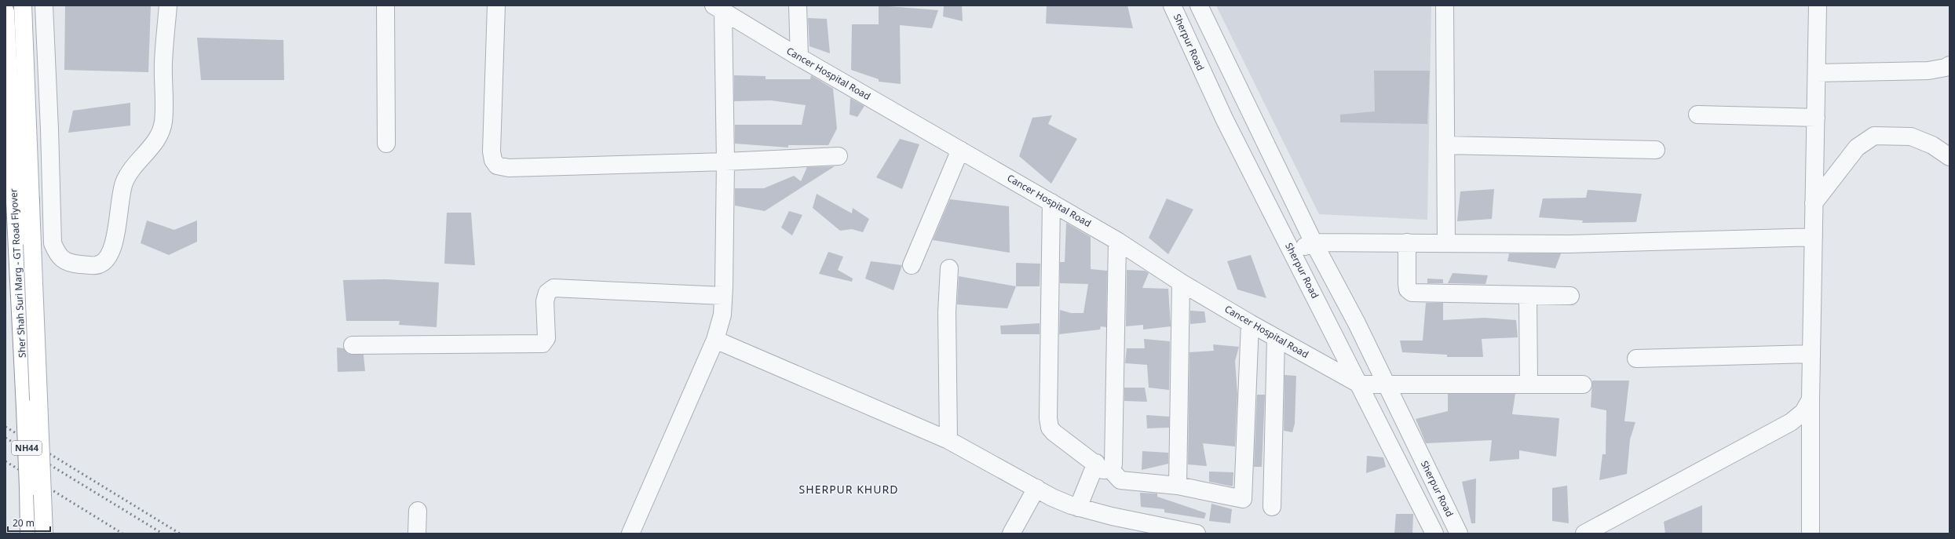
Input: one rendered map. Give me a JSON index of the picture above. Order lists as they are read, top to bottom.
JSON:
{
  "streets": {
    "main road": ["Sher Shah Suri Marg - GT Road Flyover", "NH44"],
    "street": ["Sherpur Road", "Cancer Hospital Road"]
  },
  "crossings": [
    ["Sherpur Road", "Cancer Hospital Road"]
  ],
  "districts": ["SHERPUR KHURD"],
  "scale_bar": "20 m"
}
